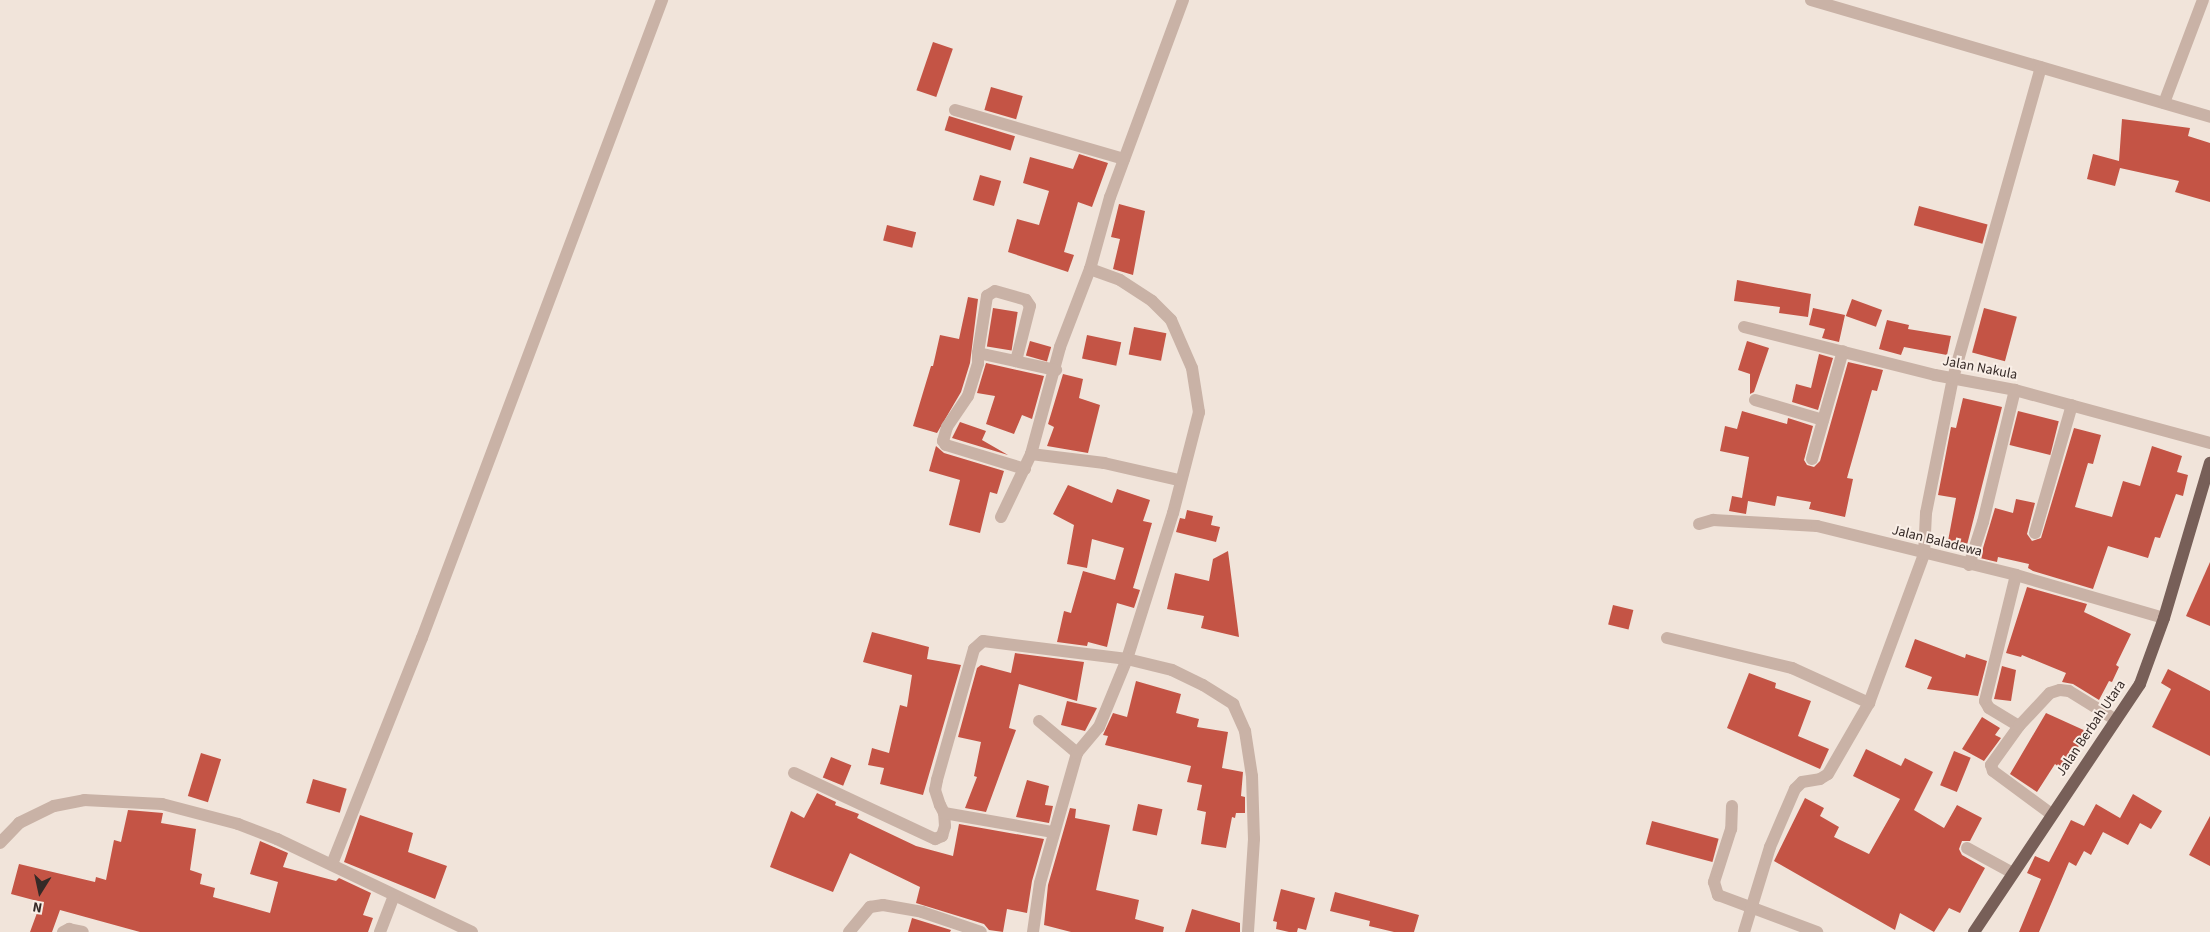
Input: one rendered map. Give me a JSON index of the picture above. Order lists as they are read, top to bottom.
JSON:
{
  "streets": {
    "main road": ["Jalan Berbah Utara"],
    "street": ["Jalan Nakula", "Jalan Baladewa"]
  },
  "crossings": [
    ["Jalan Baladewa", "Jalan Berbah Utara"]
  ],
  "north": "bottom"
}
